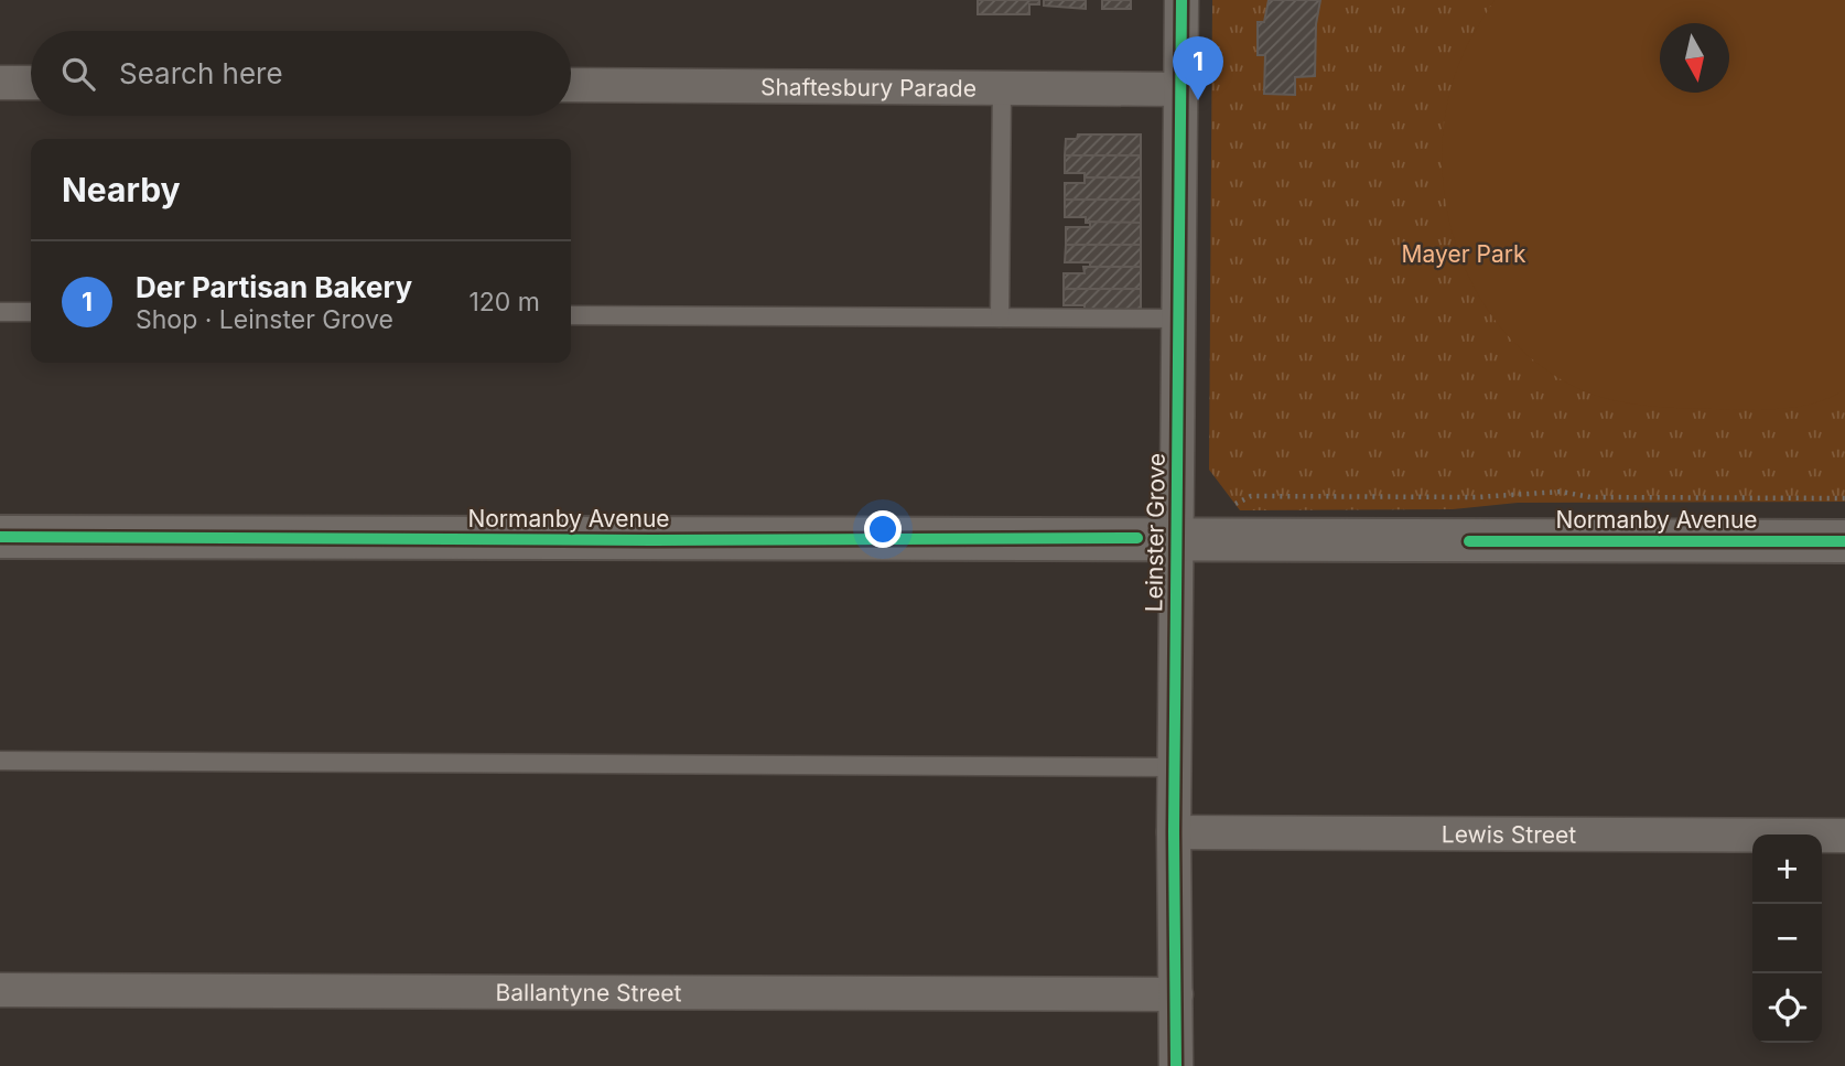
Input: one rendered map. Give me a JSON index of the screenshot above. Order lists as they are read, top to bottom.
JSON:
{
  "streets": {
    "main road": ["Normanby Avenue"],
    "street": [
      "Shaftesbury Parade",
      "Leinster Grove",
      "Lewis Street",
      "Ballantyne Street"
    ]
  },
  "crossings": [
    ["Shaftesbury Parade", "Leinster Grove"],
    ["Normanby Avenue", "Leinster Grove"],
    ["Leinster Grove", "Lewis Street"],
    ["Leinster Grove", "Ballantyne Street"]
  ],
  "parks": ["Mayer Park"],
  "north": "bottom",
  "page": {
    "search": "Search here",
    "pins": "1",
    "heading": "Nearby",
    "list": [
      {
        "mark": "1",
        "name": "Der Partisan Bakery",
        "note": "Shop · Leinster Grove",
        "value": "120 m"
      }
    ],
    "map_buttons": ["+", "−"]
  }
}
